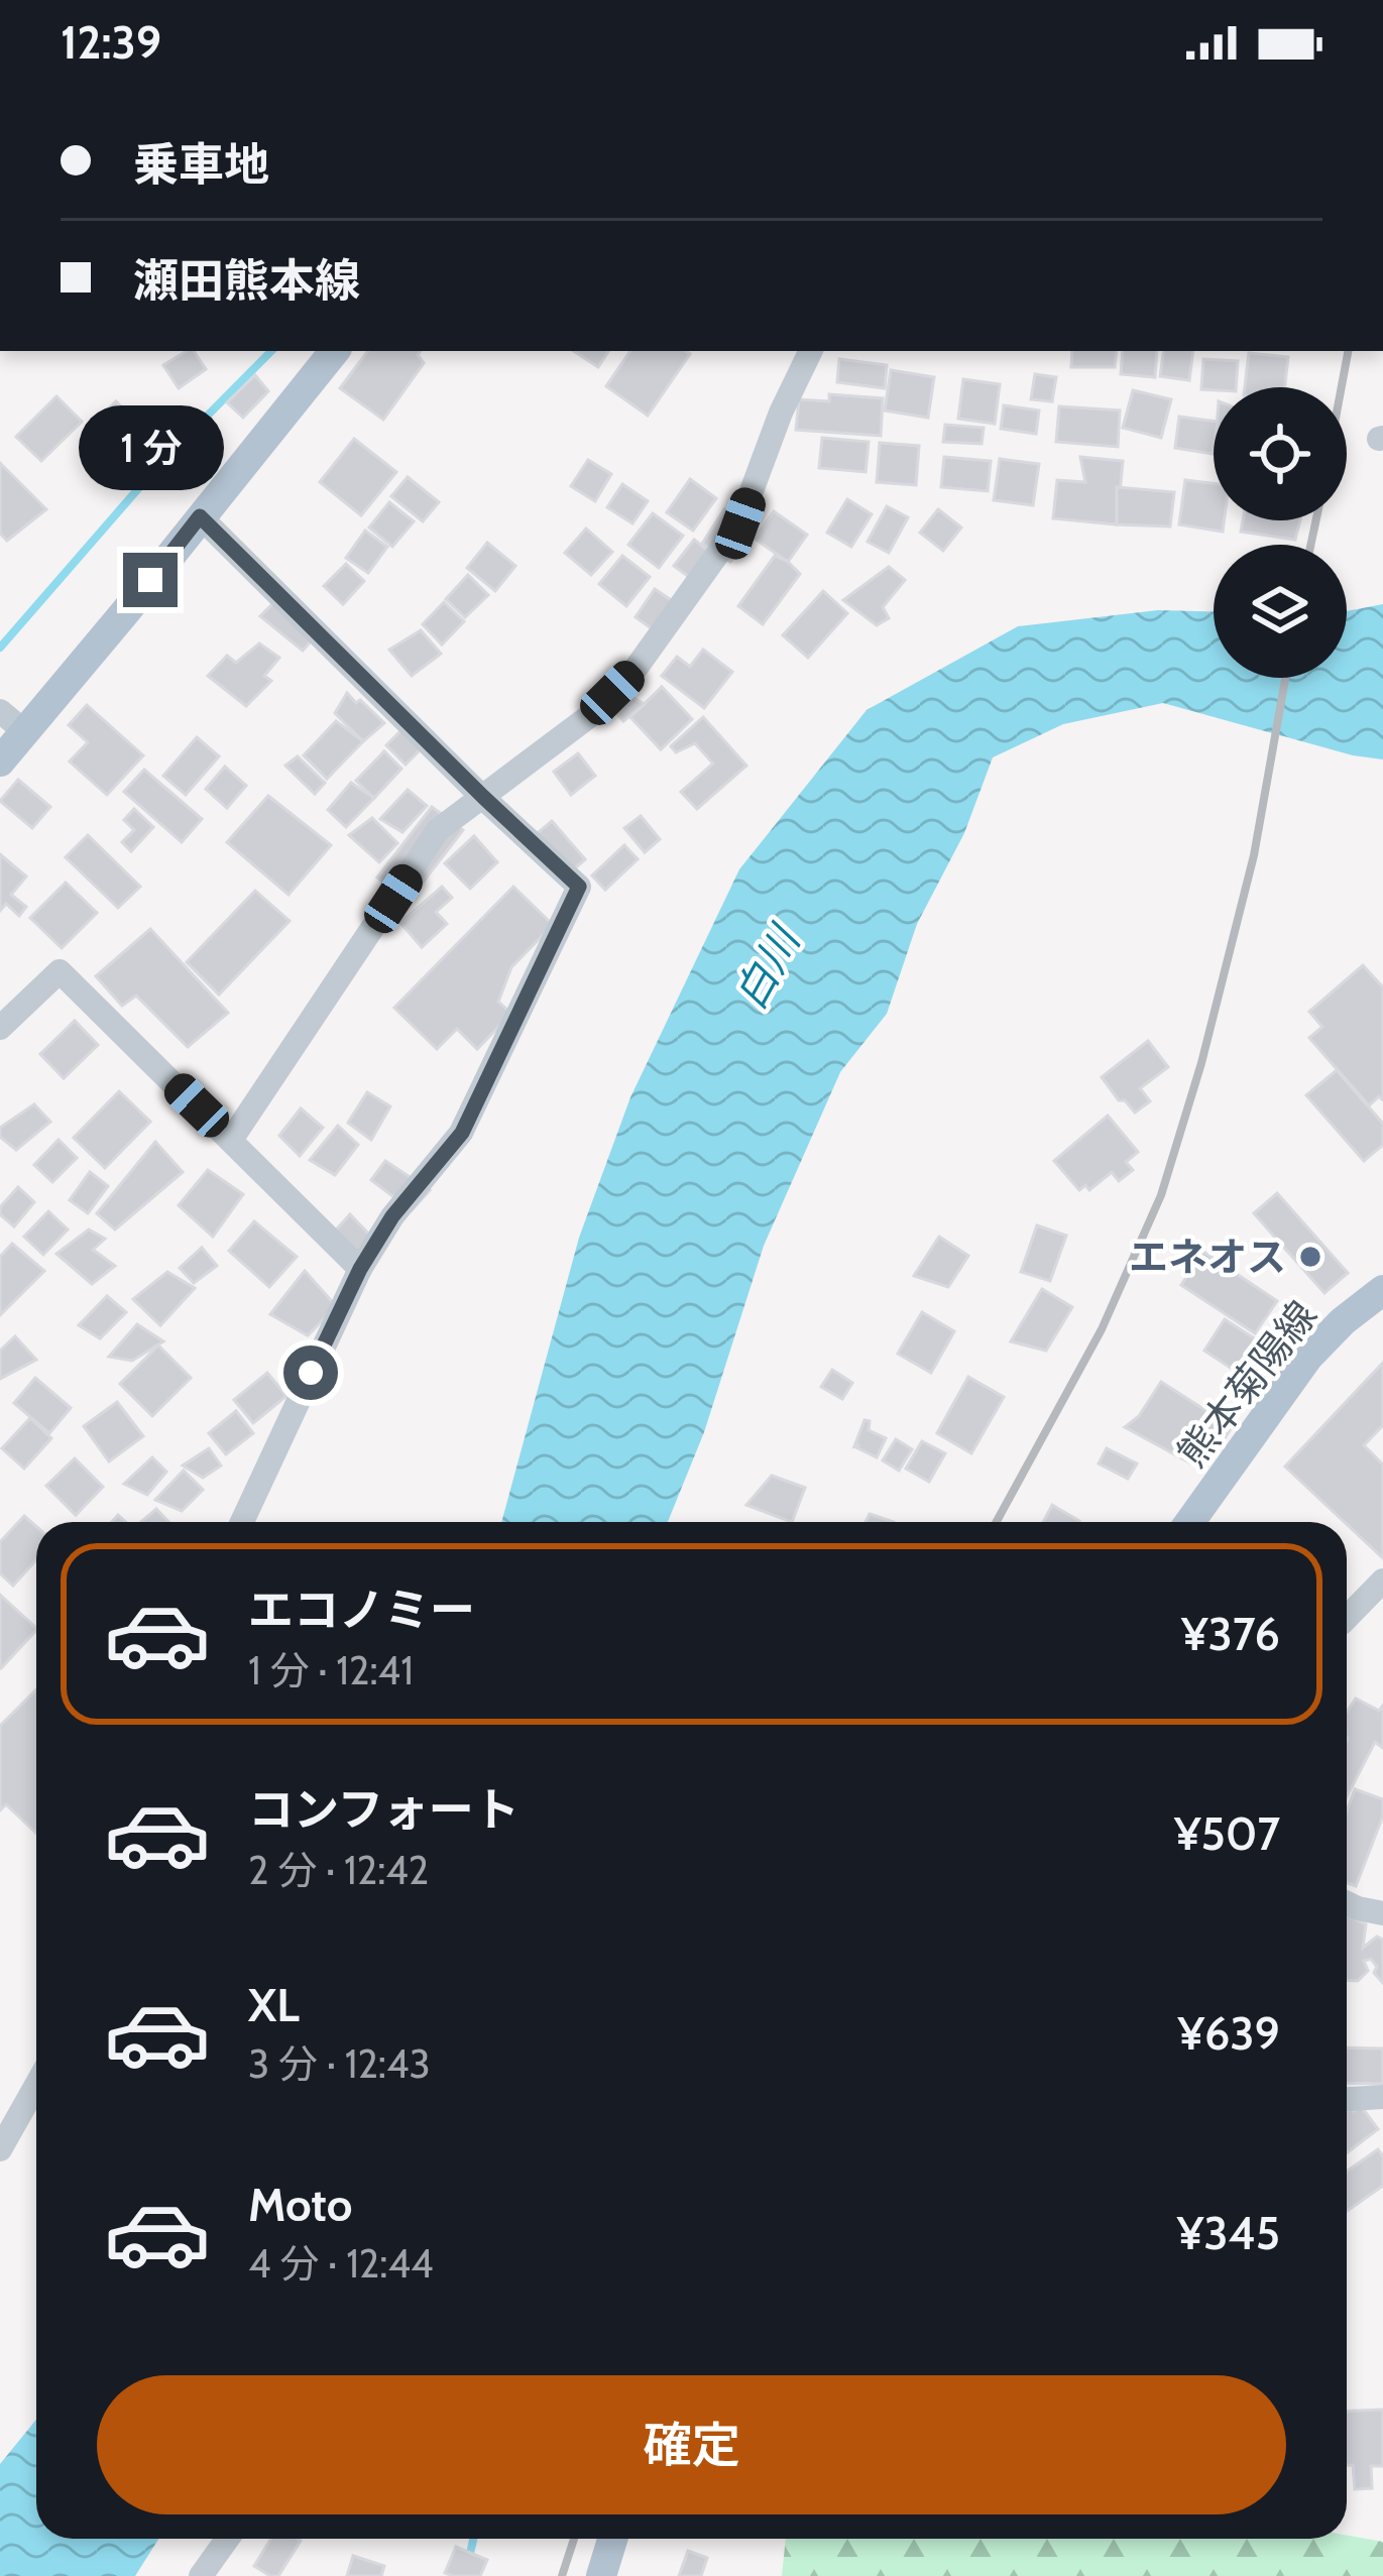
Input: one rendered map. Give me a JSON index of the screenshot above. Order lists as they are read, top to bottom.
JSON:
{
  "streets": {
    "main road": ["熊本菊陽線"]
  },
  "water": ["白川"],
  "places": ["エネオス"],
  "page": {
    "status": "12:39",
    "banner": ["乗車地", "瀬田熊本線"],
    "bubble": "1 分",
    "list": [
      {
        "name": "エコノミー",
        "note": "1 分 · 12:41",
        "value": "¥376"
      },
      {
        "name": "コンフォート",
        "note": "2 分 · 12:42",
        "value": "¥507"
      },
      {
        "name": "XL",
        "note": "3 分 · 12:43",
        "value": "¥639"
      },
      {
        "name": "Moto",
        "note": "4 分 · 12:44",
        "value": "¥345"
      }
    ],
    "buttons": "確定"
  }
}
